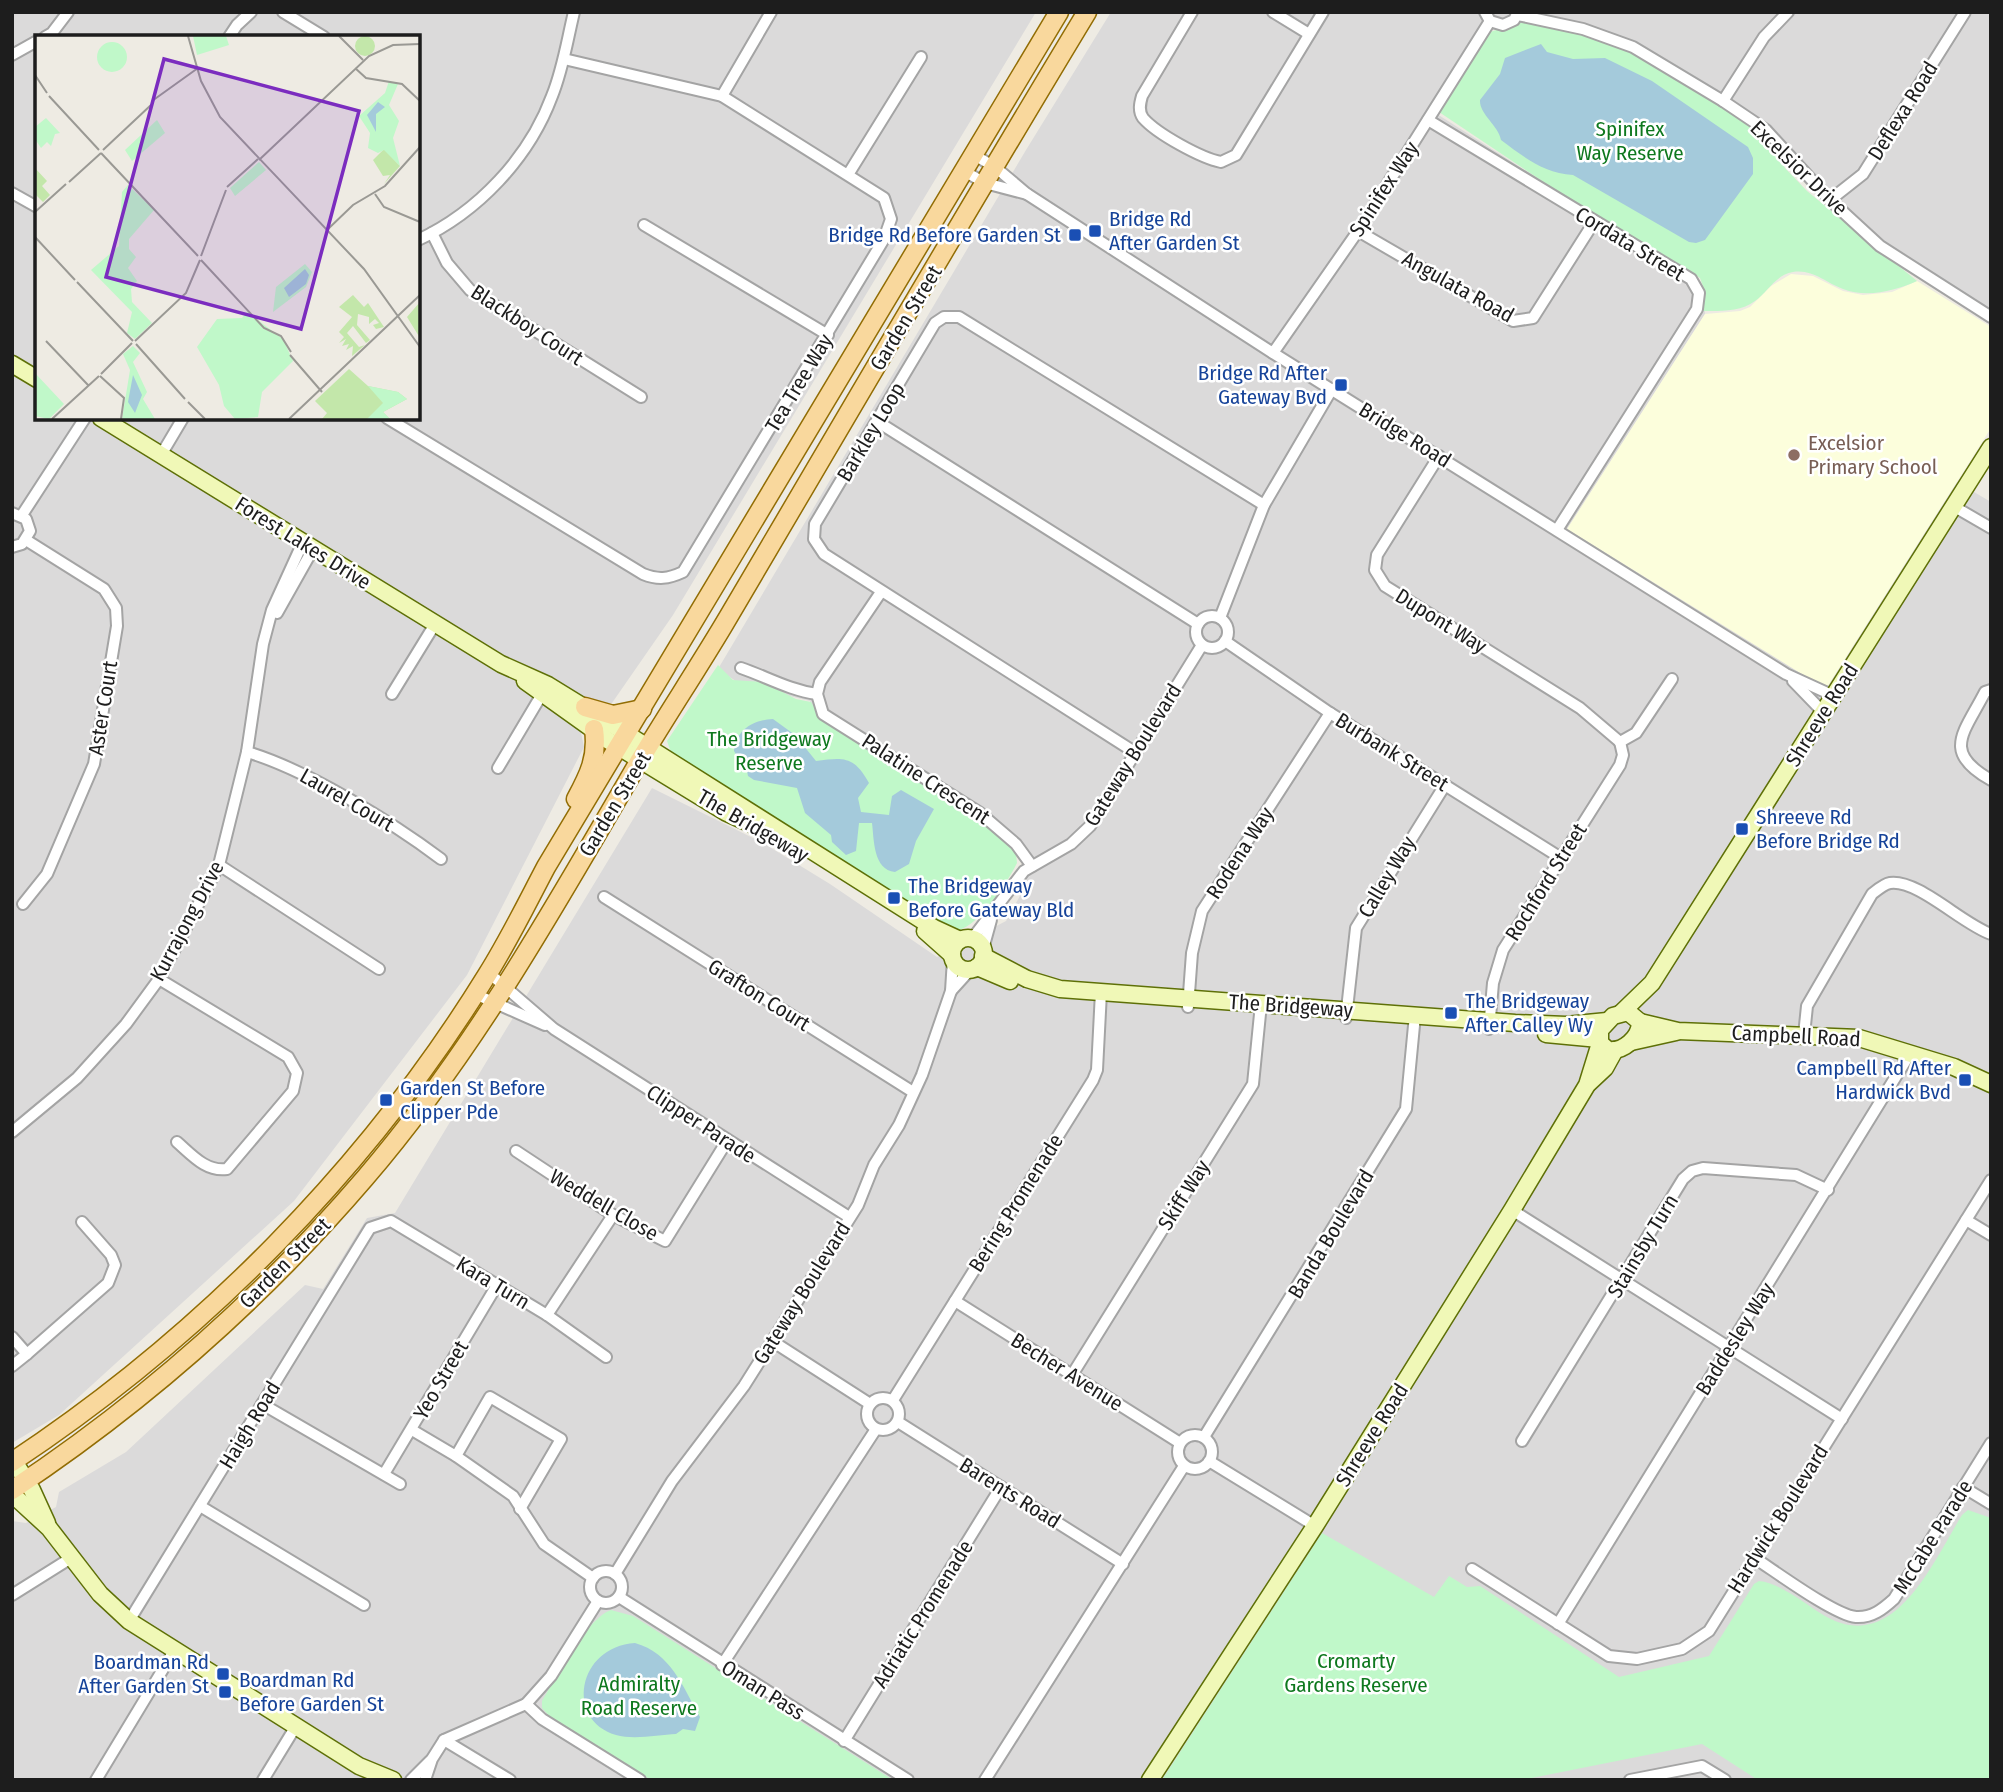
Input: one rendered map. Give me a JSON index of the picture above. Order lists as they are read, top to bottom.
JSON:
{
  "streets": {
    "main road": ["Garden Street"],
    "street": [
      "Deflexa Road",
      "Excelsior Drive",
      "Spinifex Way",
      "Cordata Street",
      "Angulata Road",
      "Blackboy Court",
      "Tea Tree Way",
      "Barkley Loop",
      "Bridge Road",
      "Forest Lakes Drive",
      "Dupont Way",
      "Aster Court",
      "Shreeve Road",
      "Burbank Street",
      "Gateway Boulevard",
      "Palatine Crescent",
      "Laurel Court",
      "The Bridgeway",
      "Rodena Way",
      "Calley Way",
      "Rochford Street",
      "Kurrajong Drive",
      "Grafton Court",
      "Campbell Road",
      "Clipper Parade",
      "Skiff Way",
      "Bering Promenade",
      "Weddell Close",
      "Banda Boulevard",
      "Stainsby Turn",
      "Kara Turn",
      "Baddesley Way",
      "Becher Avenue",
      "Yeo Street",
      "Haigh Road",
      "Barents Road",
      "Hardwick Boulevard",
      "McCabe Parade",
      "Adriatic Promenade",
      "Oman Pass"
    ]
  },
  "crossings": [
    ["Deflexa Road", "Excelsior Drive"],
    ["Spinifex Way", "Cordata Street"],
    ["Spinifex Way", "Angulata Road"],
    ["Spinifex Way", "Bridge Road"],
    ["Cordata Street", "Angulata Road"],
    ["Cordata Street", "Bridge Road"],
    ["Garden Street", "Bridge Road"],
    ["Garden Street", "Forest Lakes Drive"],
    ["Garden Street", "The Bridgeway"],
    ["Garden Street", "Clipper Parade"],
    ["Barkley Loop", "Gateway Boulevard"],
    ["Bridge Road", "Dupont Way"],
    ["Bridge Road", "Shreeve Road"],
    ["Forest Lakes Drive", "The Bridgeway"],
    ["Forest Lakes Drive", "Kurrajong Drive"],
    ["Dupont Way", "Rochford Street"],
    ["Shreeve Road", "The Bridgeway"],
    ["Shreeve Road", "Campbell Road"],
    ["Burbank Street", "Gateway Boulevard"],
    ["Burbank Street", "Rodena Way"],
    ["Burbank Street", "Calley Way"],
    ["Burbank Street", "Rochford Street"],
    ["Gateway Boulevard", "Palatine Crescent"],
    ["Gateway Boulevard", "The Bridgeway"],
    ["Gateway Boulevard", "Grafton Court"],
    ["Gateway Boulevard", "Clipper Parade"],
    ["Gateway Boulevard", "Oman Pass"],
    ["Laurel Court", "Kurrajong Drive"],
    ["The Bridgeway", "Rodena Way"],
    ["The Bridgeway", "Calley Way"],
    ["The Bridgeway", "Rochford Street"],
    ["The Bridgeway", "Campbell Road"],
    ["The Bridgeway", "Skiff Way"],
    ["The Bridgeway", "Bering Promenade"],
    ["The Bridgeway", "Banda Boulevard"],
    ["Campbell Road", "Baddesley Way"],
    ["Clipper Parade", "Weddell Close"],
    ["Skiff Way", "Becher Avenue"],
    ["Bering Promenade", "Becher Avenue"],
    ["Bering Promenade", "Barents Road"],
    ["Weddell Close", "Kara Turn"],
    ["Banda Boulevard", "Becher Avenue"],
    ["Stainsby Turn", "Baddesley Way"],
    ["Kara Turn", "Yeo Street"],
    ["Kara Turn", "Haigh Road"],
    ["Baddesley Way", "Hardwick Boulevard"],
    ["Barents Road", "Adriatic Promenade"],
    ["Hardwick Boulevard", "McCabe Parade"],
    ["Adriatic Promenade", "Oman Pass"]
  ],
  "parks": [
    "Spinifex Way Reserve",
    "The Bridgeway Reserve",
    "Cromarty Gardens Reserve",
    "Admiralty Road Reserve"
  ],
  "places": {
    "transit": [
      "Bridge Rd After Garden St",
      "Bridge Rd Before Garden St",
      "Bridge Rd After Gateway Bvd",
      "Shreeve Rd Before Bridge Rd",
      "The Bridgeway Before Gateway Bld",
      "The Bridgeway After Calley Wy",
      "Campbell Rd After Hardwick Bvd",
      "Garden St Before Clipper Pde",
      "Boardman Rd After Garden St",
      "Boardman Rd Before Garden St"
    ],
    "other": ["Excelsior Primary School"]
  }
}
